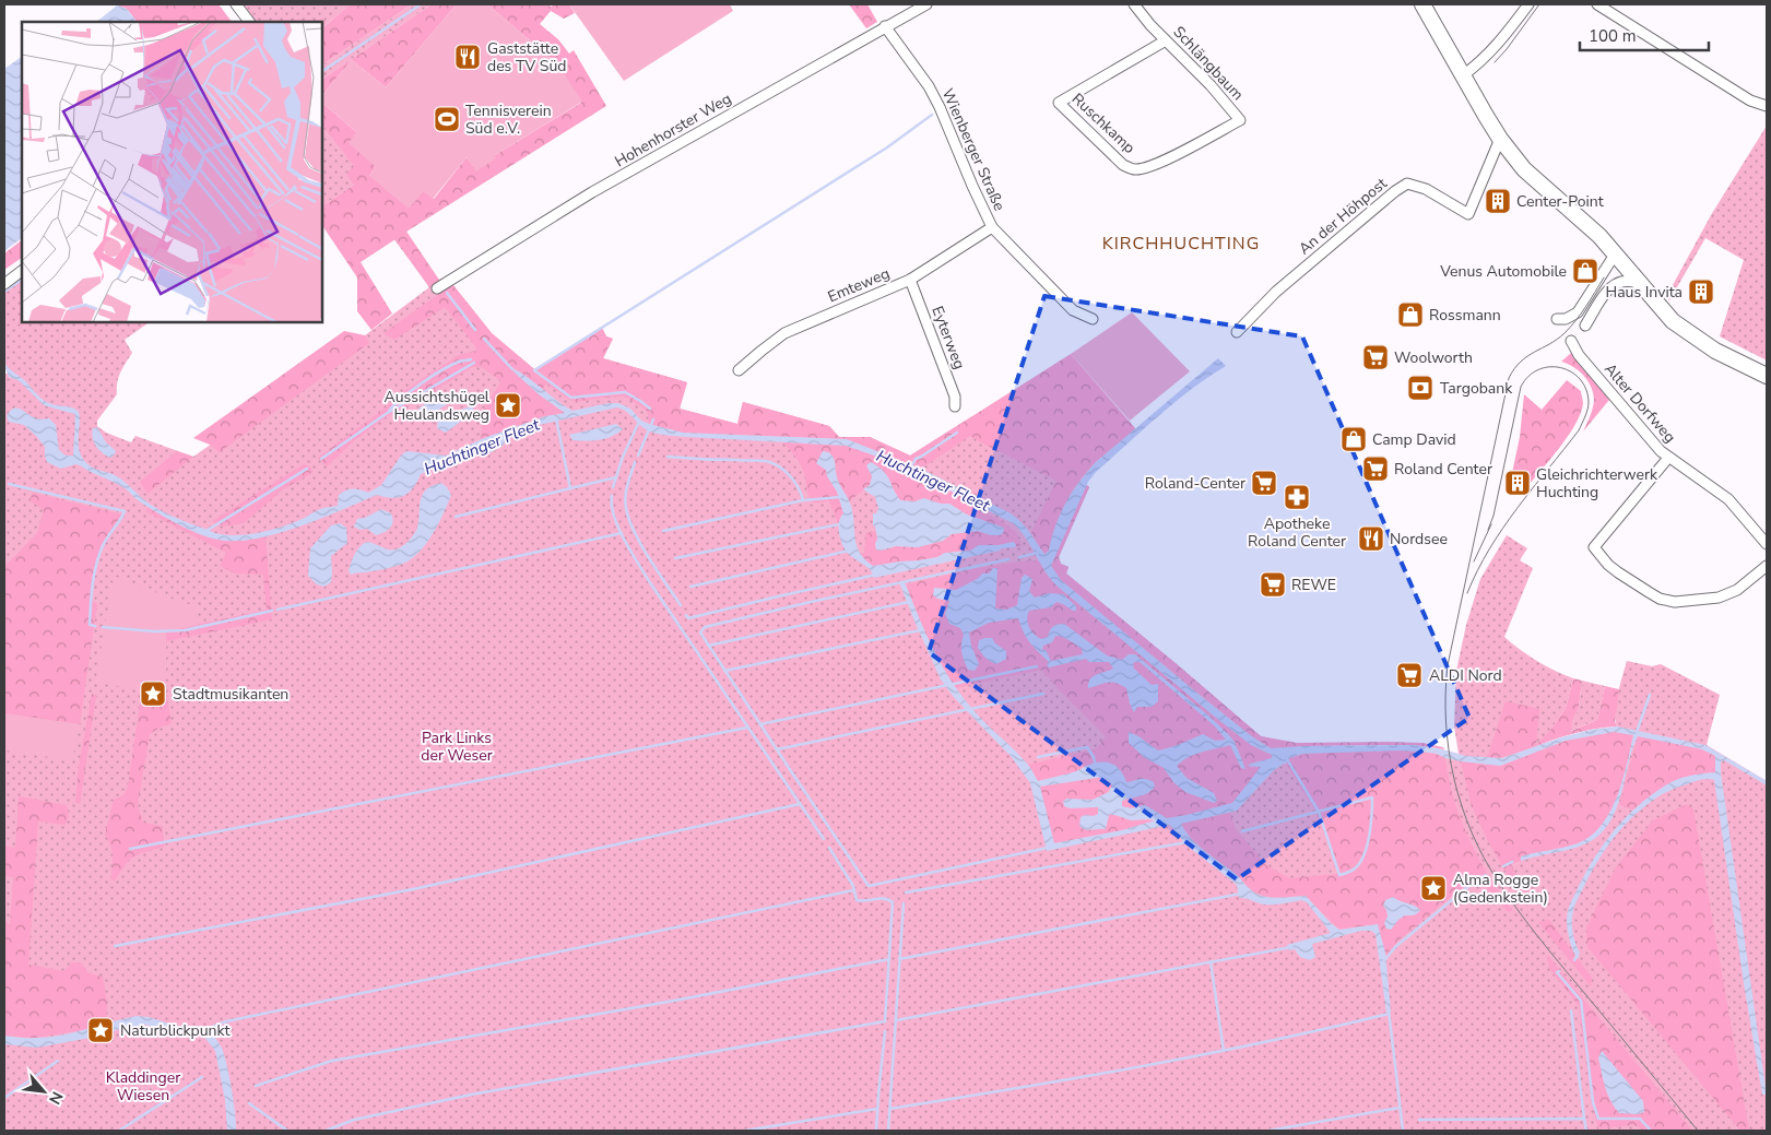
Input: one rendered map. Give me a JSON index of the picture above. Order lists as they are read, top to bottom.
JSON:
{
  "streets": {
    "street": [
      "Schlängbaum",
      "Ruschkamp",
      "Hohenhorster Weg",
      "Wienberger Straße",
      "An der Höhpost",
      "Emteweg",
      "Eyterweg",
      "Alter Dorfweg"
    ]
  },
  "crossings": [
    ["Schlängbaum", "Ruschkamp"],
    ["Hohenhorster Weg", "Wienberger Straße"],
    ["Wienberger Straße", "Emteweg"],
    ["Emteweg", "Eyterweg"]
  ],
  "districts": ["KIRCHHUCHTING"],
  "water": ["Huchtinger Fleet"],
  "parks": ["Park Links der Weser", "Kladdinger Wiesen"],
  "places": {
    "restaurant": ["Gaststätte des TV Süd", "Nordsee"],
    "sports": ["Tennisverein Süd e.V."],
    "building": ["Center-Point", "Haus Invita", "Gleichrichterwerk Huchting"],
    "shop": ["Venus Automobile", "Rossmann", "Camp David"],
    "supermarket": [
      "Woolworth",
      "Roland Center",
      "Roland-Center",
      "REWE",
      "ALDI Nord"
    ],
    "bank": ["Targobank"],
    "place": [
      "Aussichtshügel Heulandsweg",
      "Stadtmusikanten",
      "Alma Rogge (Gedenkstein)",
      "Naturblickpunkt"
    ],
    "pharmacy": ["Apotheke Roland Center"]
  },
  "scale_bar": "100 m",
  "north": "bottom right"
}
